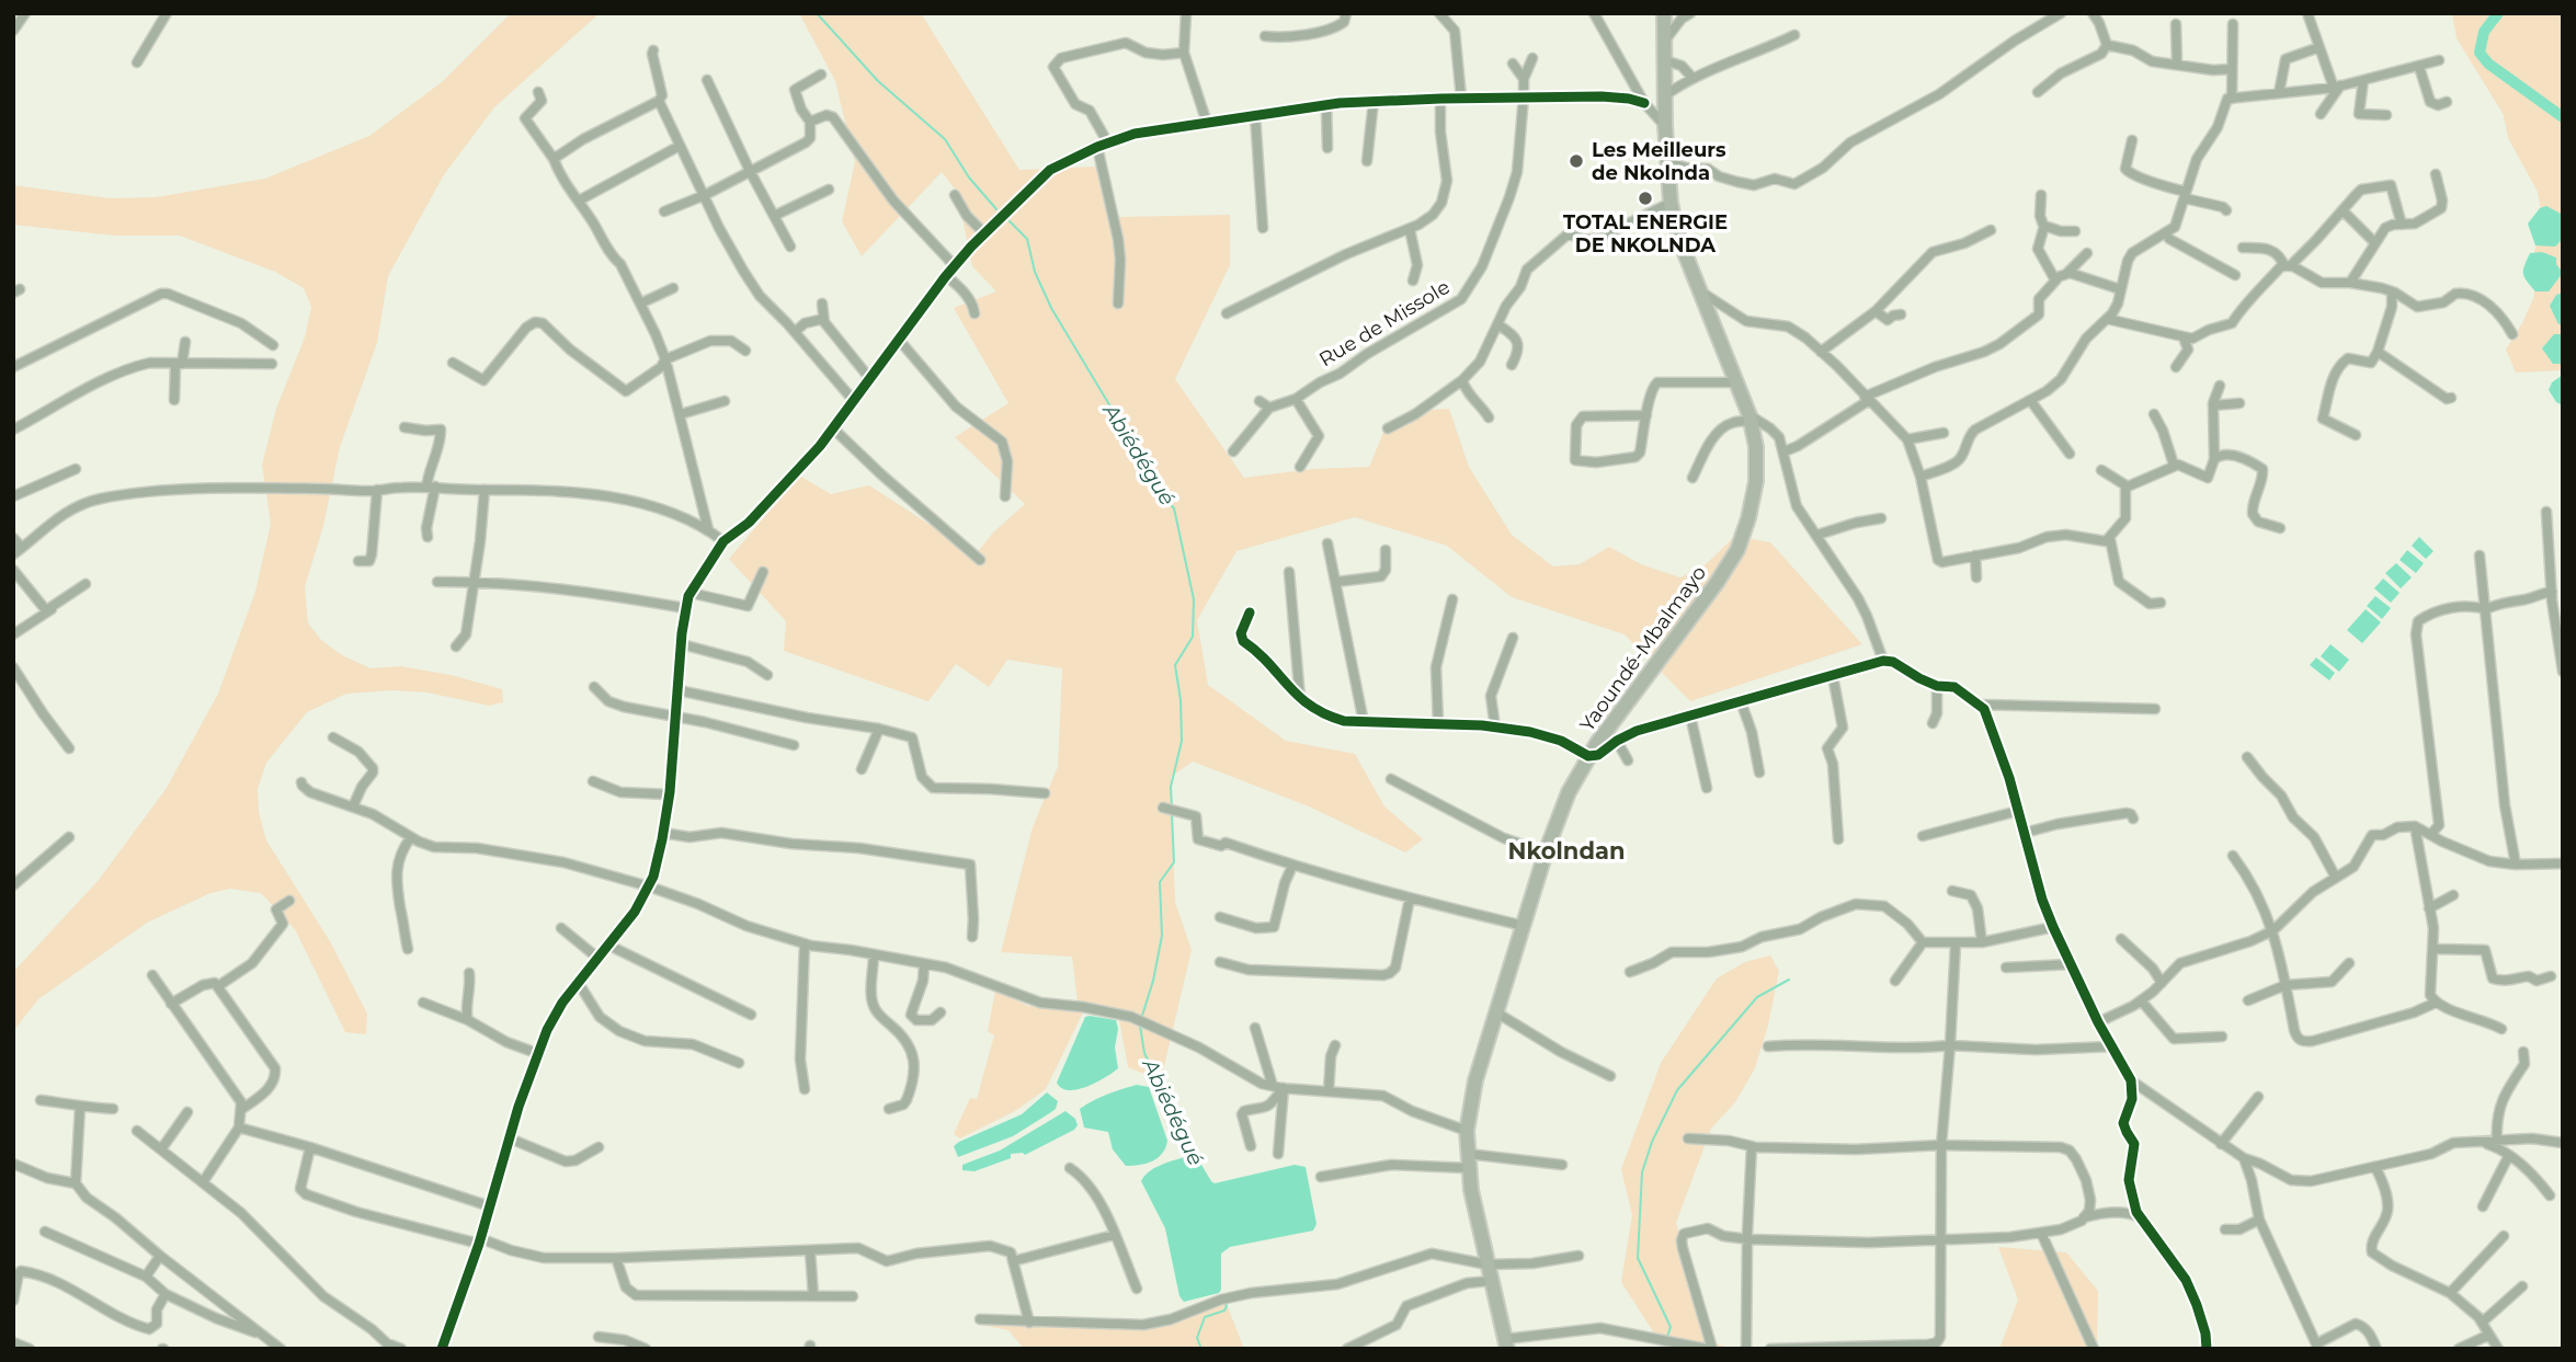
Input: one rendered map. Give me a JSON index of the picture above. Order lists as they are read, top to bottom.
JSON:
{
  "streets": {
    "highway": ["Yaoundé-Mbalmayo"],
    "street": ["Rue de Missole"]
  },
  "districts": ["Nkolndan"],
  "water": ["Abiédégué"],
  "places": ["Les Meilleurs de Nkolnda", "TOTAL ENERGIE DE NKOLNDA"]
}
